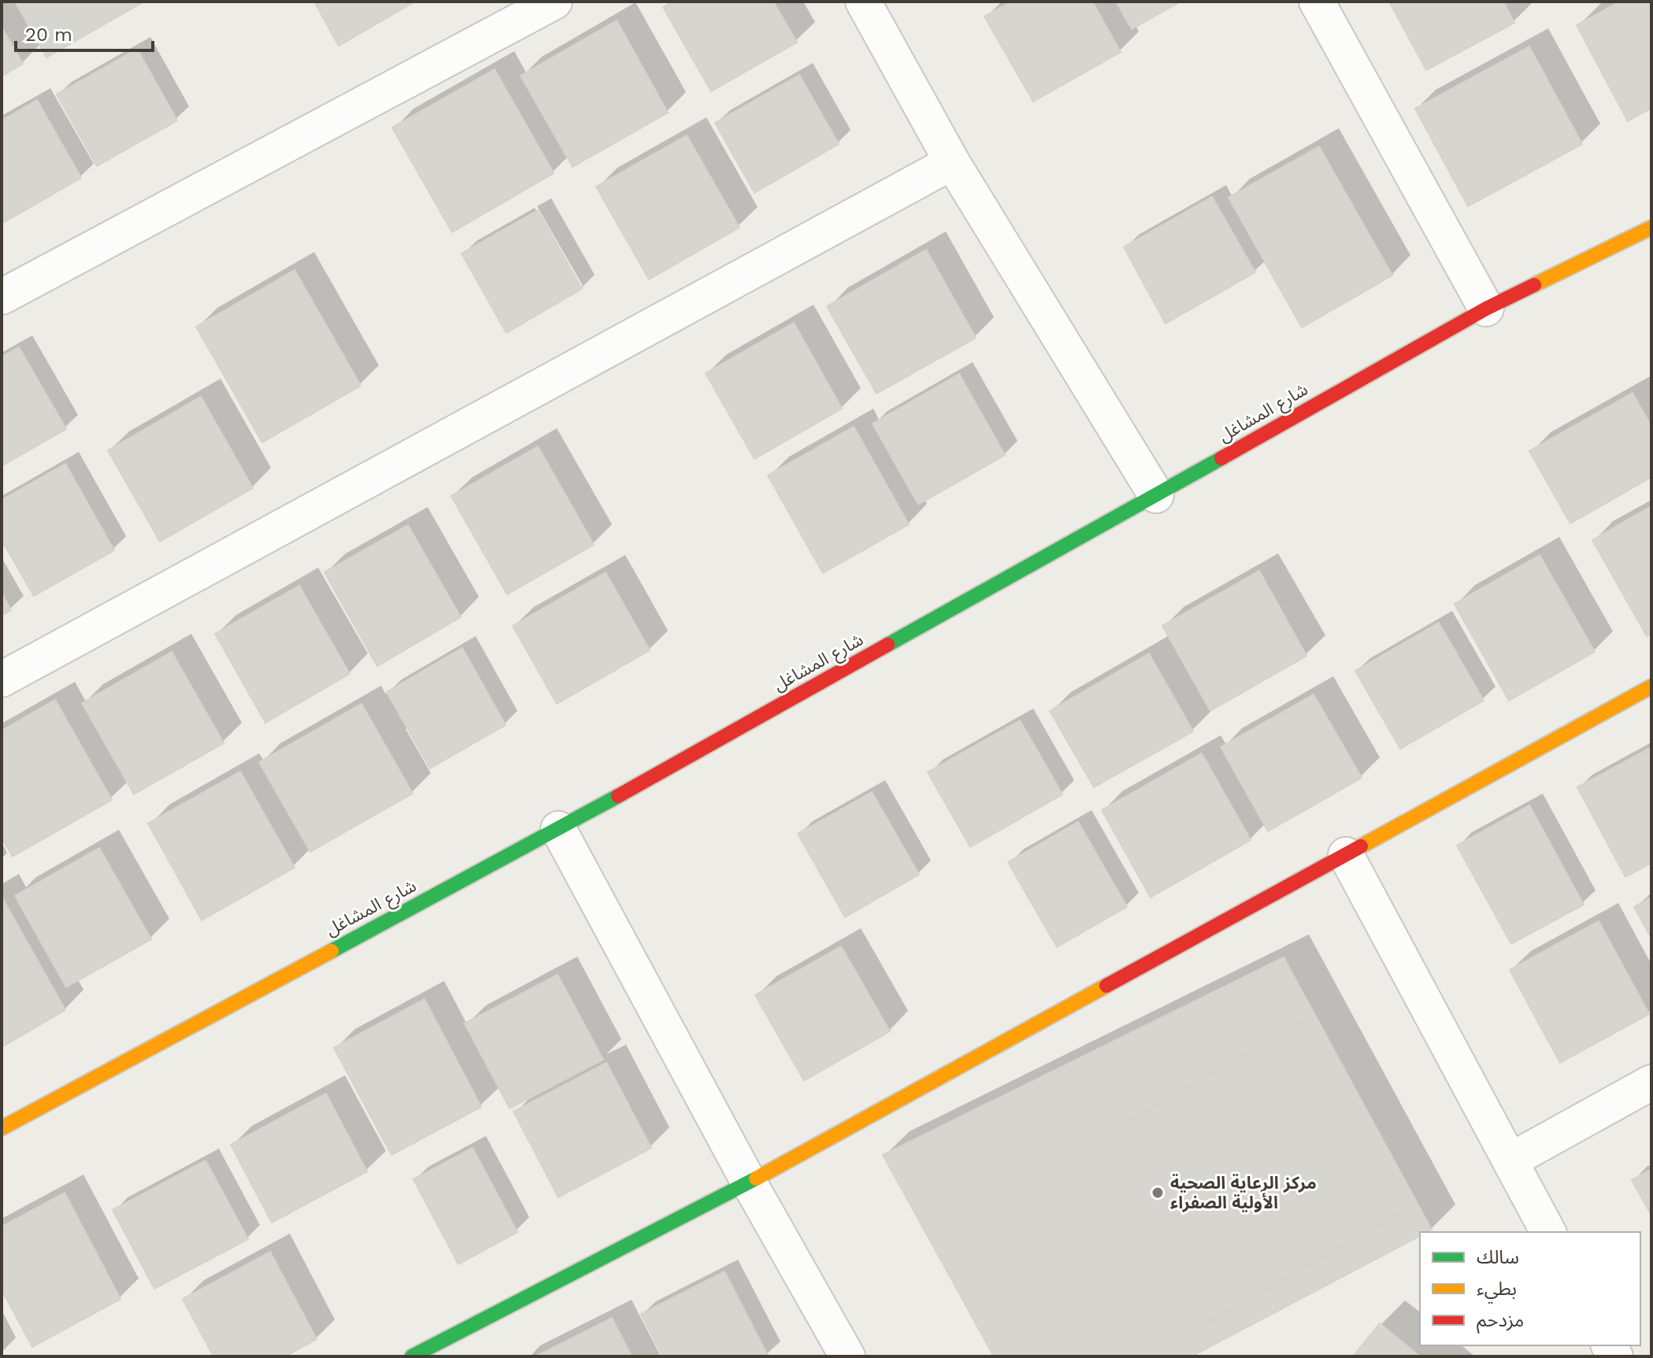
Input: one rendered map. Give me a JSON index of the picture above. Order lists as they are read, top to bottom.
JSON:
{
  "streets": {
    "street": ["شارع المشاغل"]
  },
  "places": ["مركز الرعاية الصحية الأولية الصفراء"],
  "legend": ["سالك", "بطيء", "مزدحم"],
  "scale_bar": "20 m"
}
